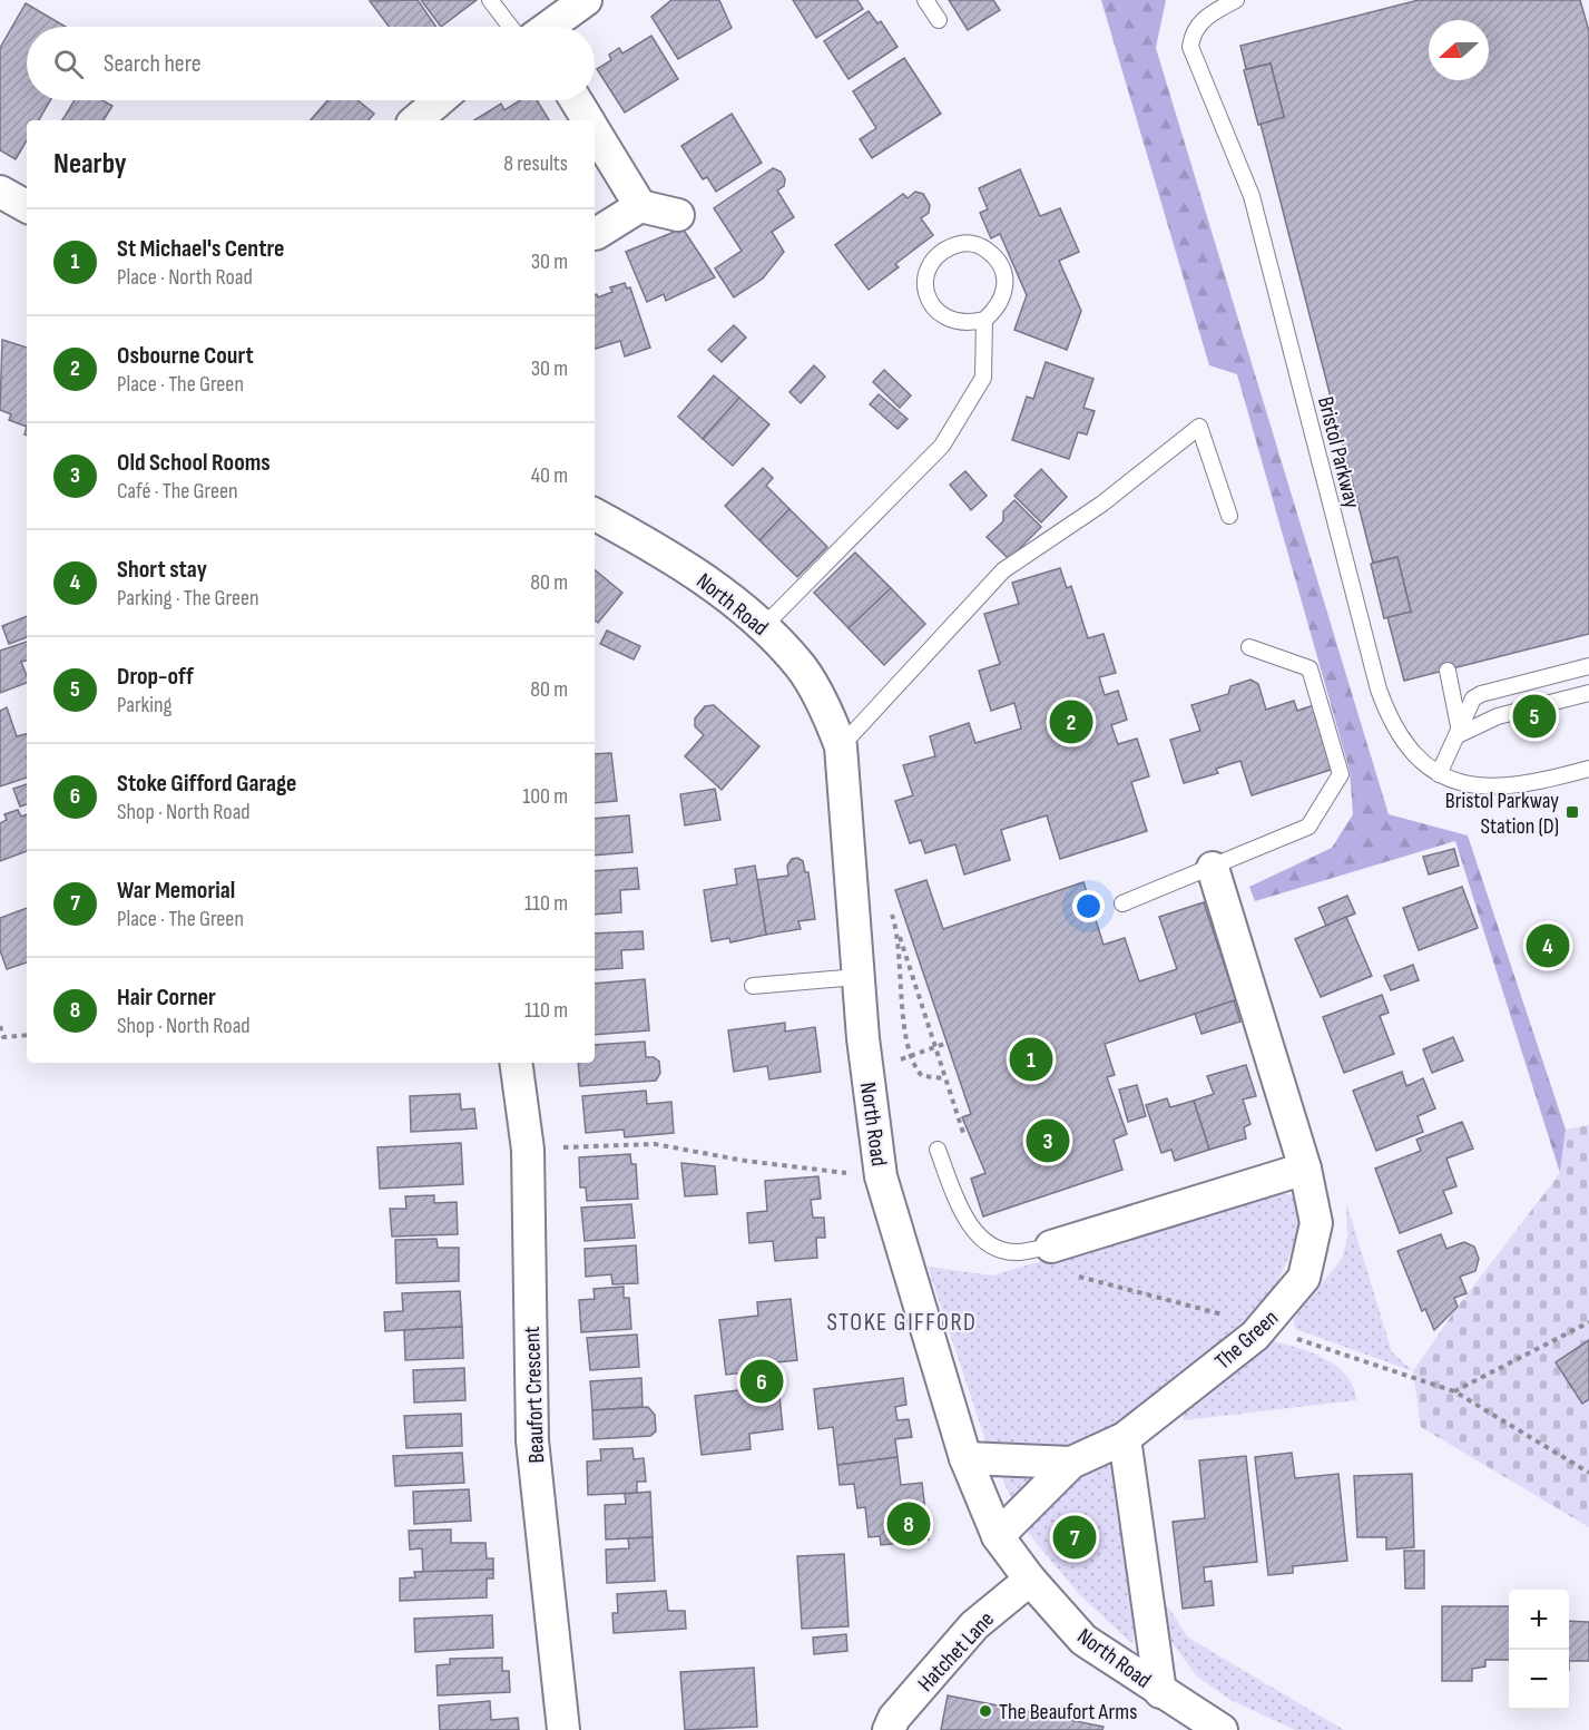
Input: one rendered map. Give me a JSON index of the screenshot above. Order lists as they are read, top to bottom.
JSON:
{
  "streets": {
    "street": [
      "North Road",
      "The Green",
      "Beaufort Crescent",
      "Hatchet Lane"
    ],
    "lane": ["Bristol Parkway"]
  },
  "crossings": [
    ["North Road", "The Green"],
    ["North Road", "Hatchet Lane"]
  ],
  "districts": ["STOKE GIFFORD"],
  "places": {
    "transit": ["Bristol Parkway Station (D)"],
    "other": ["The Beaufort Arms"]
  },
  "north": "left",
  "page": {
    "search": "Search here",
    "heading": ["Nearby", "8 results"],
    "list": [
      {
        "mark": "1",
        "name": "St Michael's Centre",
        "note": "Place · North Road",
        "value": "30 m"
      },
      {
        "mark": "2",
        "name": "Osbourne Court",
        "note": "Place · The Green",
        "value": "30 m"
      },
      {
        "mark": "3",
        "name": "Old School Rooms",
        "note": "Café · The Green",
        "value": "40 m"
      },
      {
        "mark": "4",
        "name": "Short stay",
        "note": "Parking · The Green",
        "value": "80 m"
      },
      {
        "mark": "5",
        "name": "Drop-off",
        "note": "Parking",
        "value": "80 m"
      },
      {
        "mark": "6",
        "name": "Stoke Gifford Garage",
        "note": "Shop · North Road",
        "value": "100 m"
      },
      {
        "mark": "7",
        "name": "War Memorial",
        "note": "Place · The Green",
        "value": "110 m"
      },
      {
        "mark": "8",
        "name": "Hair Corner",
        "note": "Shop · North Road",
        "value": "110 m"
      }
    ],
    "pins": [
      "5",
      "2",
      "4",
      "1",
      "3",
      "6",
      "8",
      "7"
    ],
    "map_buttons": ["+", "−"]
  }
}
